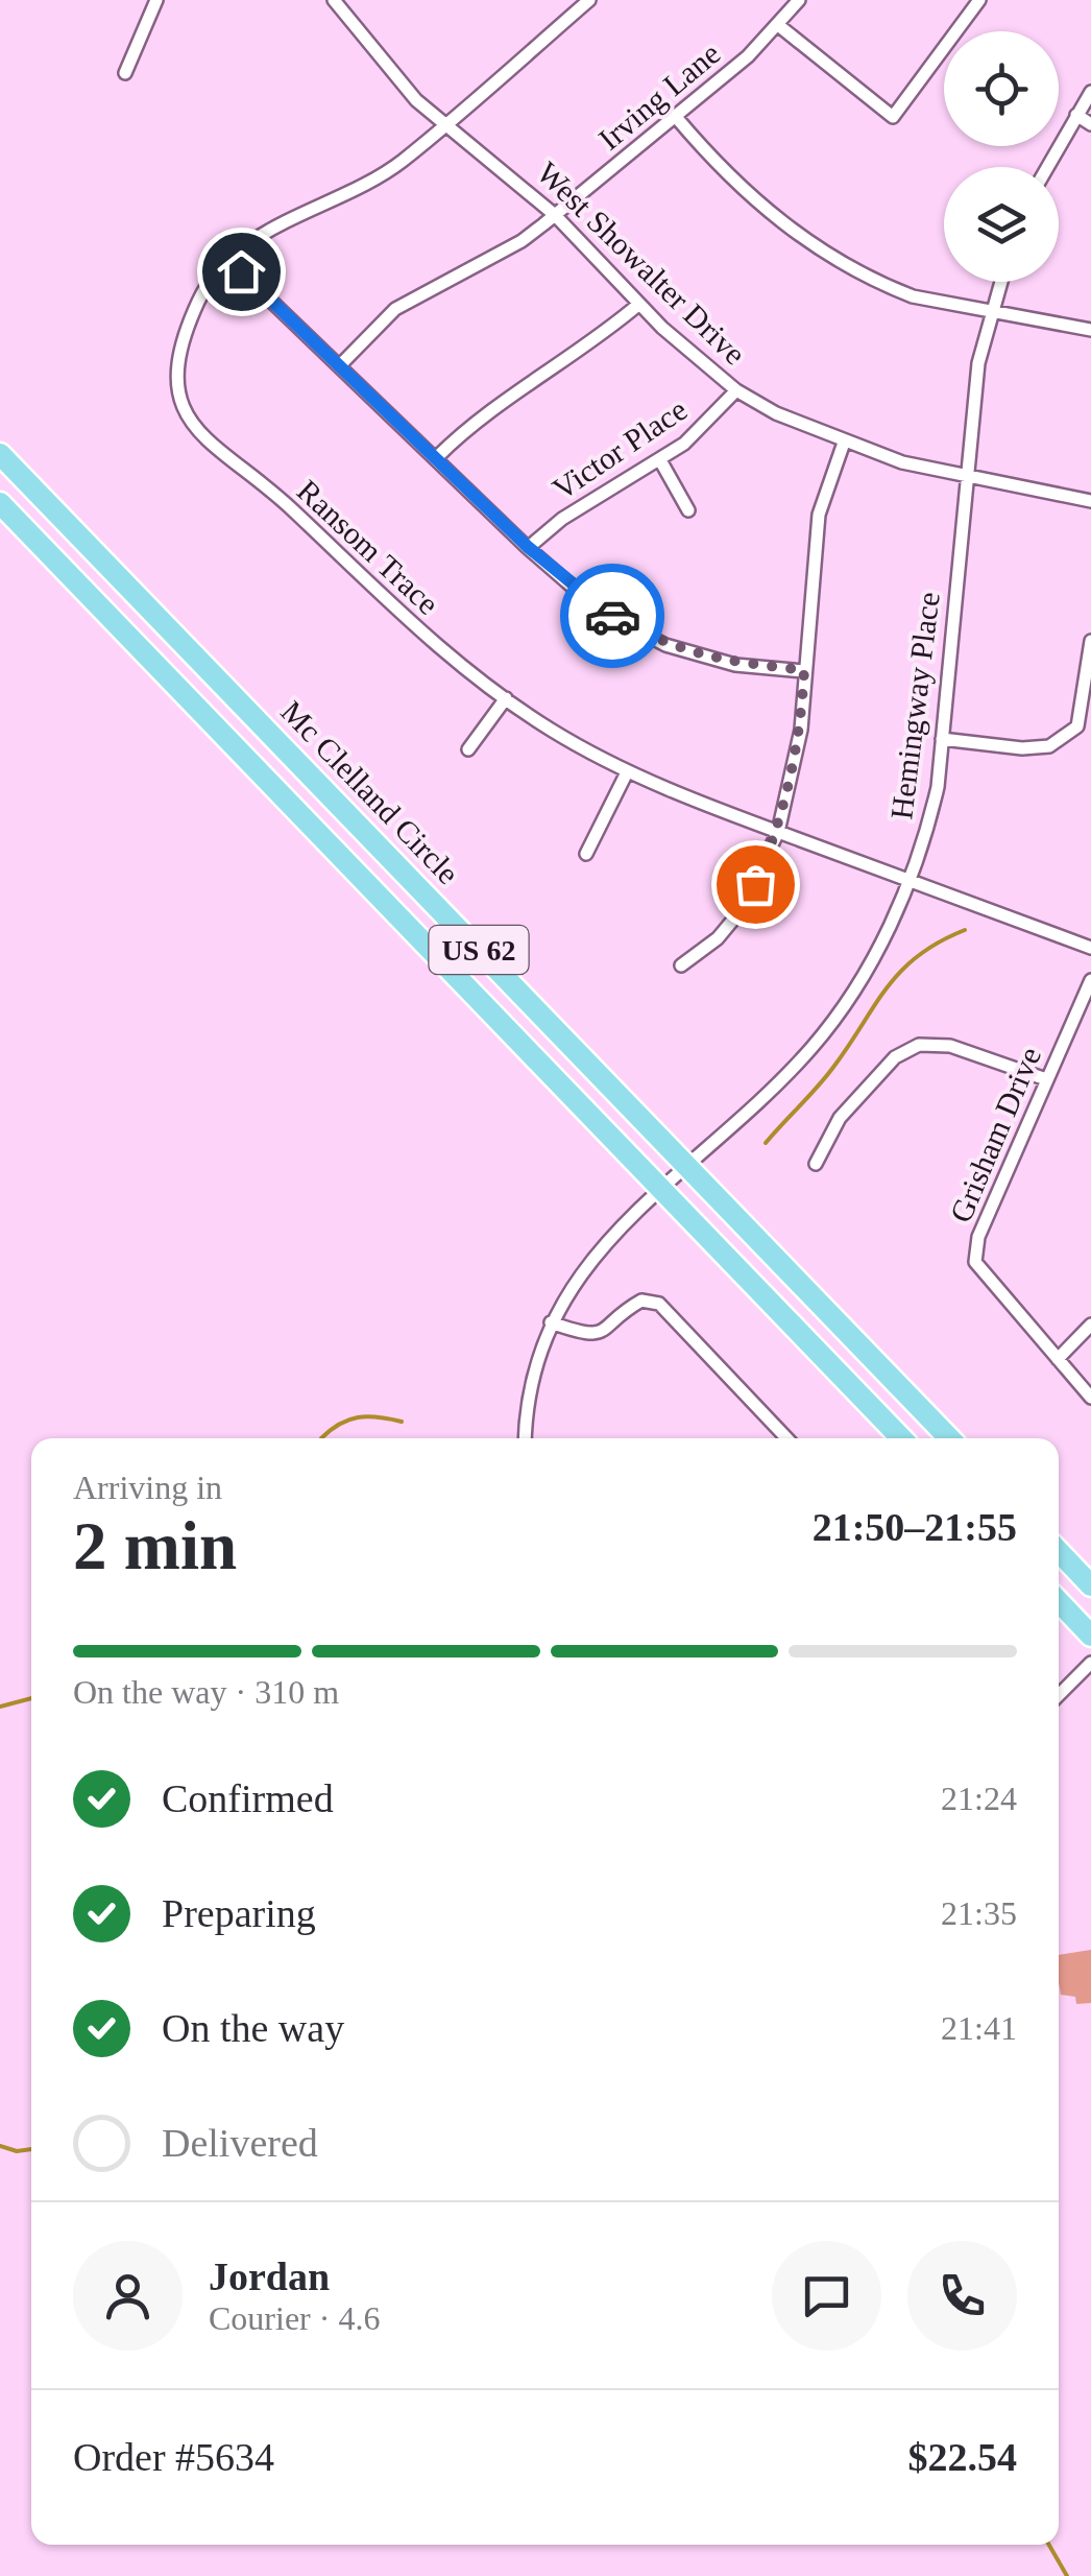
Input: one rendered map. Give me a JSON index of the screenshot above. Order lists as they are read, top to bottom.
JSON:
{
  "streets": {
    "highway": ["Mc Clelland Circle", "US 62"],
    "street": [
      "Irving Lane",
      "West Showalter Drive",
      "Victor Place",
      "Ransom Trace",
      "Hemingway Place",
      "Grisham Drive"
    ]
  },
  "crossings": [
    ["Irving Lane", "West Showalter Drive"],
    ["West Showalter Drive", "Victor Place"],
    ["West Showalter Drive", "Ransom Trace"],
    ["West Showalter Drive", "Hemingway Place"],
    ["Ransom Trace", "Hemingway Place"],
    ["Hemingway Place", "Mc Clelland Circle"]
  ],
  "page": {
    "heading": ["2 min", "Arriving in", "21:50–21:55"],
    "panel": [
      "Jordan",
      "Courier · 4.6",
      "Order #5634",
      "$22.54"
    ],
    "bar": "On the way · 310 m",
    "list": [
      ["Confirmed", "21:24"],
      ["Preparing", "21:35"],
      ["On the way", "21:41"],
      "Delivered"
    ]
  }
}
